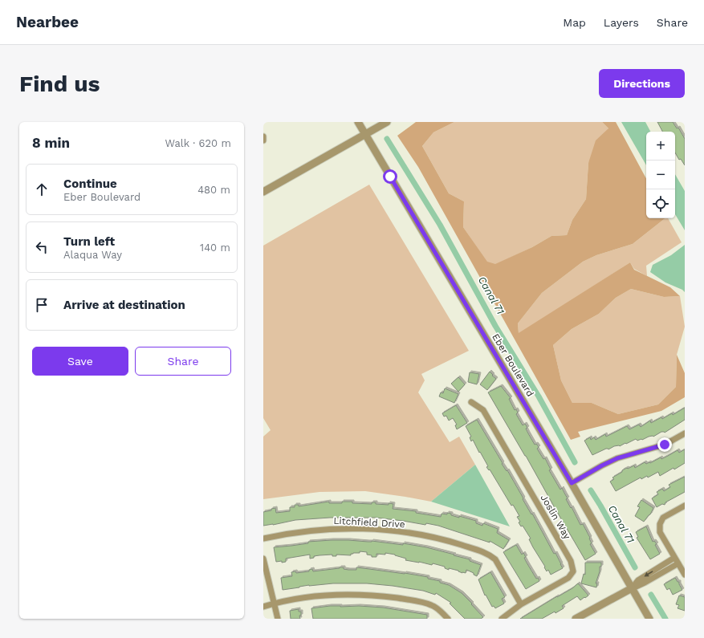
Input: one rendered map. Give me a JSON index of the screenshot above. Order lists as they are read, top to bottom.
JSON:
{
  "streets": {
    "street": ["Eber Boulevard", "Joslin Way", "Litchfield Drive"]
  },
  "crossings": [
    ["Joslin Way", "Litchfield Drive"]
  ],
  "water": ["Canal 71"],
  "page": {
    "header": "Nearbee",
    "nav": ["Map", "Layers", "Share"],
    "buttons": [
      "Directions",
      ["Save", "Share"]
    ],
    "title": "Find us",
    "heading": ["8 min", "Walk · 620 m"],
    "map_buttons": ["+", "−"],
    "list": [
      ["Continue", "Eber Boulevard", "480 m"],
      ["Turn left", "Alaqua Way", "140 m"],
      "Arrive at destination"
    ]
  }
}
